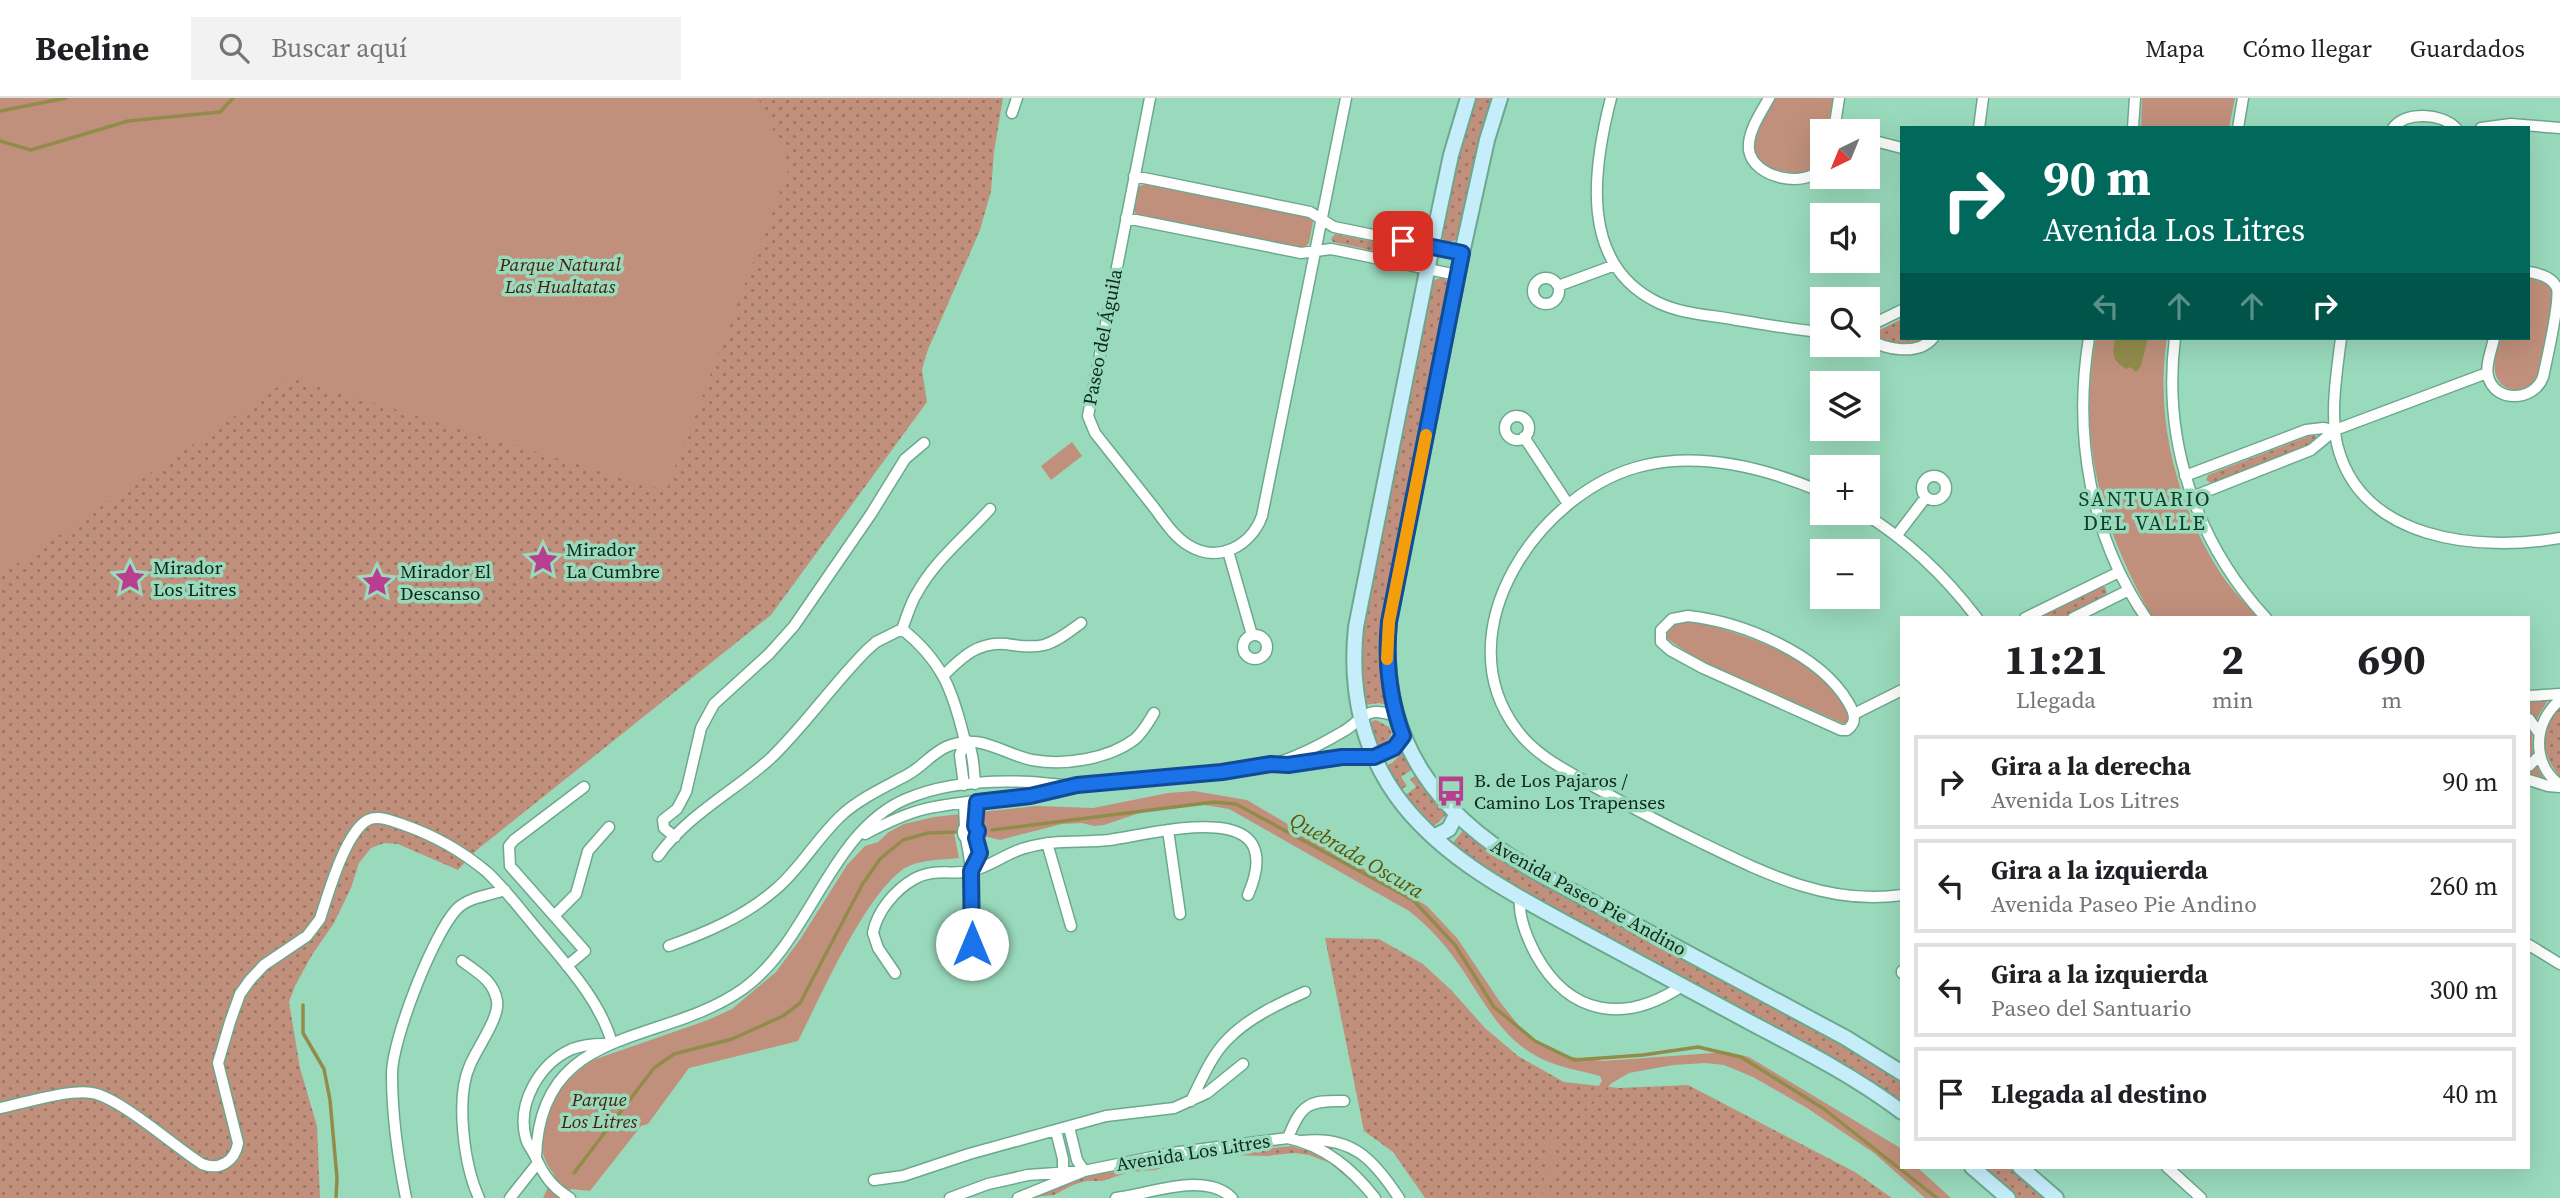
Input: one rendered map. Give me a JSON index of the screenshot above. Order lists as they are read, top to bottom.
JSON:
{
  "streets": {
    "main road": ["Avenida Paseo Pie Andino"],
    "street": ["Paseo del Águila", "Avenida Los Litres"]
  },
  "districts": ["SANTUARIO DEL VALLE"],
  "water": ["Quebrada Oscura"],
  "parks": ["Parque Natural Las Hualtatas", "Parque Los Litres"],
  "places": {
    "place": ["Mirador La Cumbre", "Mirador Los Litres", "Mirador El Descanso"],
    "bus stop": ["B. de Los Pajaros / Camino Los Trapenses"]
  },
  "north": "bottom left",
  "page": {
    "header": "Beeline",
    "search": "Buscar aquí",
    "nav": ["Mapa", "Cómo llegar", "Guardados"],
    "map_buttons": ["+", "−"],
    "turn": ["90 m", "Avenida Los Litres"],
    "eta": [
      "11:21",
      "Llegada",
      "2",
      "min",
      "690",
      "m"
    ],
    "list": [
      {
        "name": "Gira a la derecha",
        "note": "Avenida Los Litres",
        "value": "90 m"
      },
      {
        "name": "Gira a la izquierda",
        "note": "Avenida Paseo Pie Andino",
        "value": "260 m"
      },
      {
        "name": "Gira a la izquierda",
        "note": "Paseo del Santuario",
        "value": "300 m"
      },
      {
        "name": "Llegada al destino",
        "value": "40 m"
      }
    ]
  }
}
